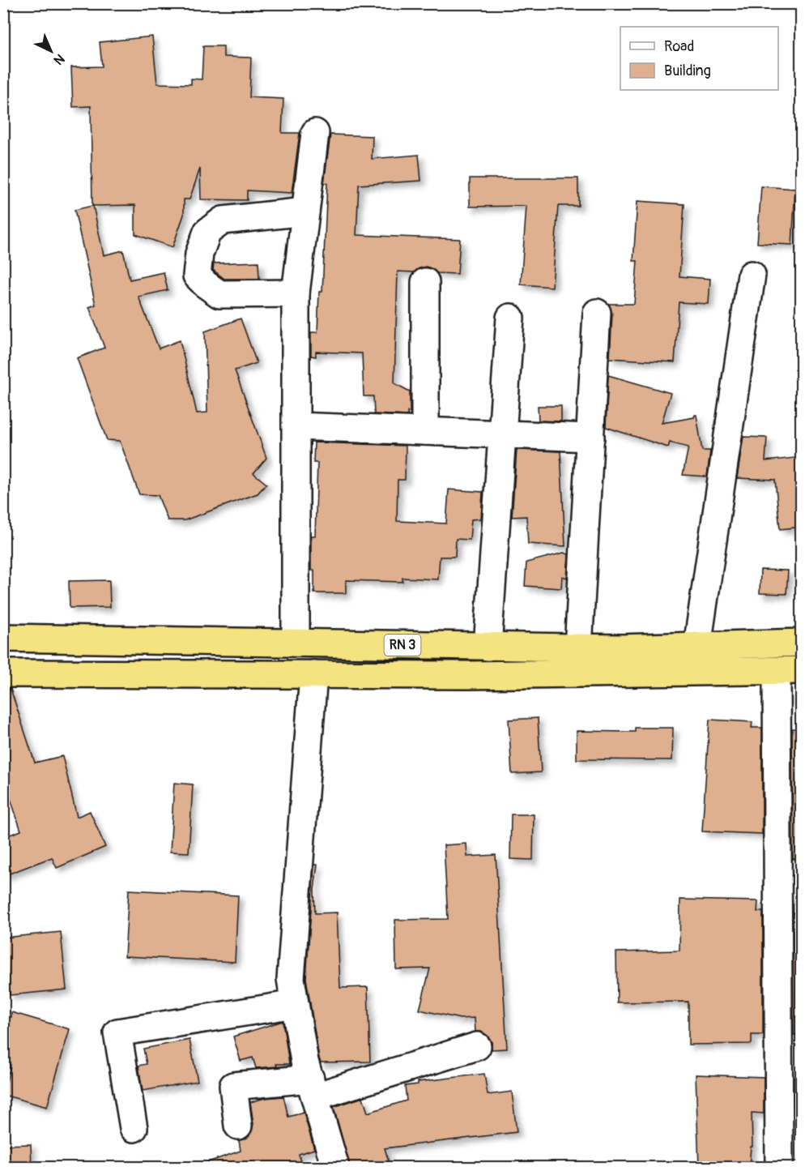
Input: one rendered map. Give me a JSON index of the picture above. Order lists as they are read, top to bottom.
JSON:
{
  "streets": {
    "highway": ["RN 3"]
  },
  "legend": ["Road", "Building"],
  "north": "bottom right"
}
